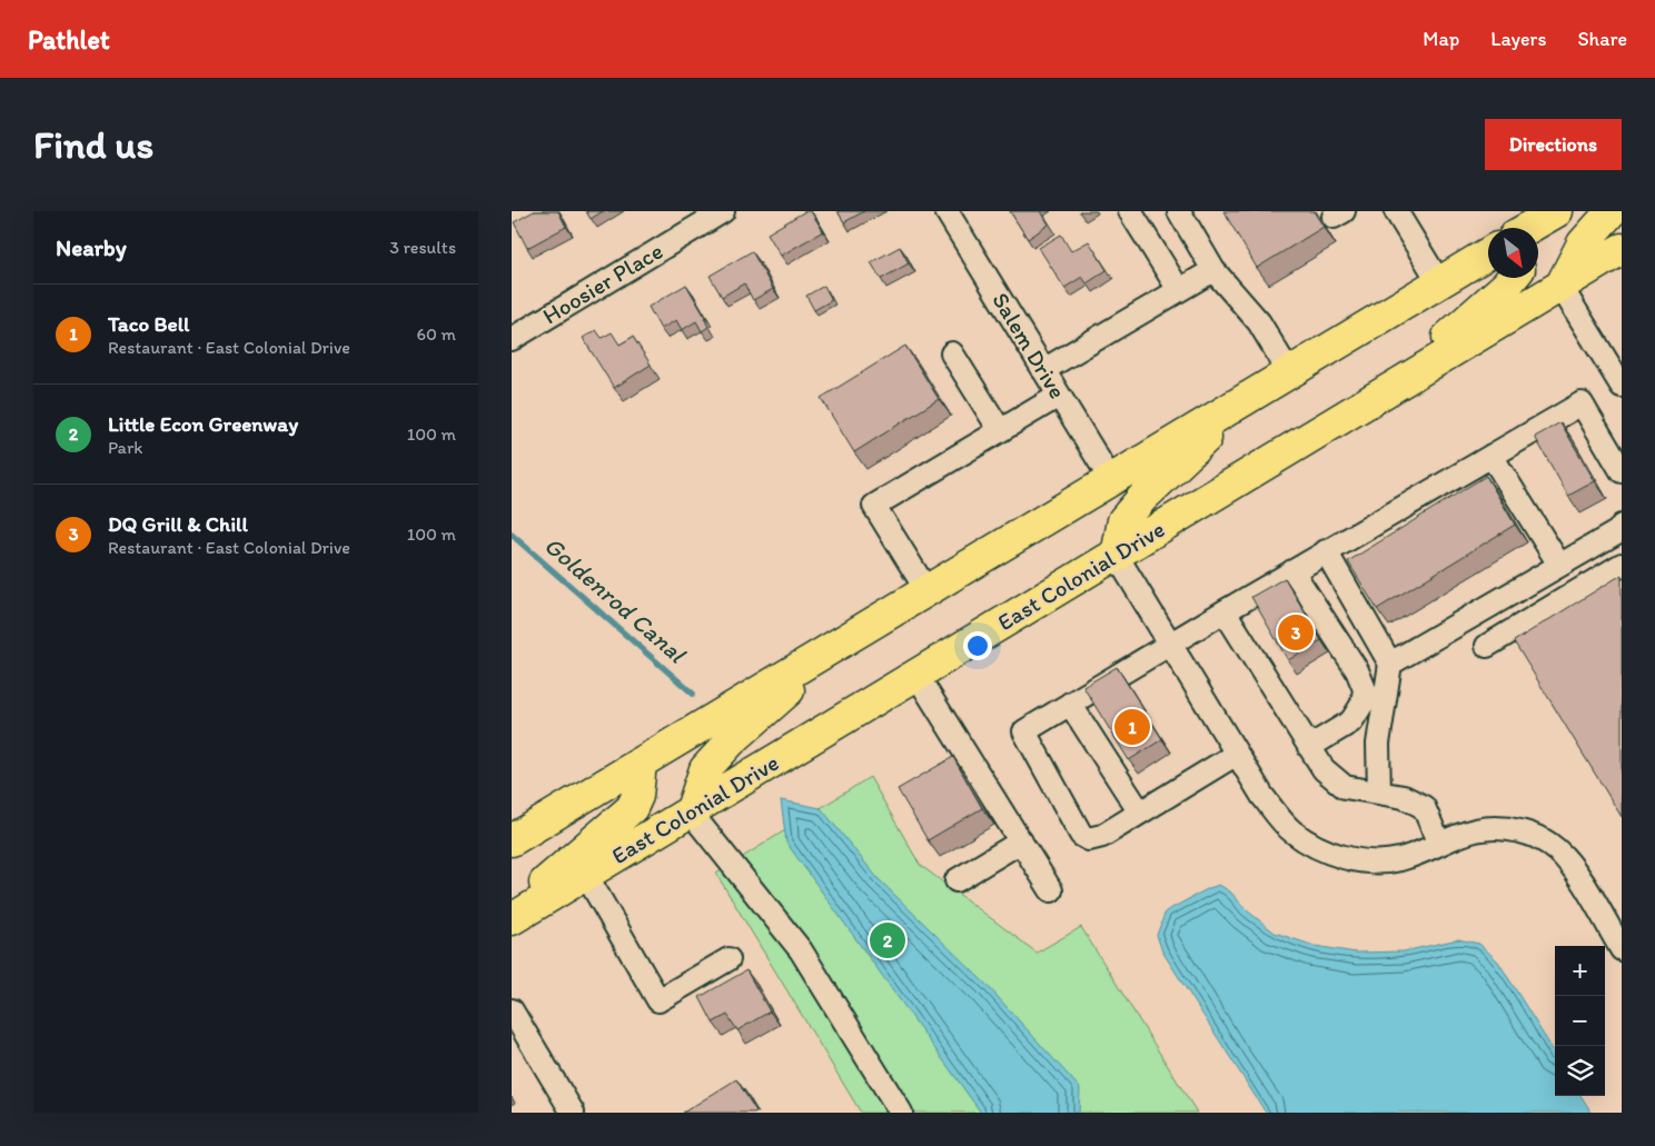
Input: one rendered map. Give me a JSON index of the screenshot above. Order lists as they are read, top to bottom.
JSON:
{
  "streets": {
    "highway": ["East Colonial Drive"],
    "street": ["Hoosier Place", "Salem Drive"]
  },
  "water": ["Goldenrod Canal"],
  "north": "bottom right",
  "page": {
    "header": "Pathlet",
    "nav": ["Map", "Layers", "Share"],
    "buttons": "Directions",
    "title": "Find us",
    "heading": ["Nearby", "3 results"],
    "list": [
      {
        "mark": "1",
        "name": "Taco Bell",
        "note": "Restaurant · East Colonial Drive",
        "value": "60 m"
      },
      {
        "mark": "2",
        "name": "Little Econ Greenway",
        "note": "Park",
        "value": "100 m"
      },
      {
        "mark": "3",
        "name": "DQ Grill & Chill",
        "note": "Restaurant · East Colonial Drive",
        "value": "100 m"
      }
    ],
    "pins": ["3", "1", "2"],
    "map_buttons": ["+", "−"]
  }
}
